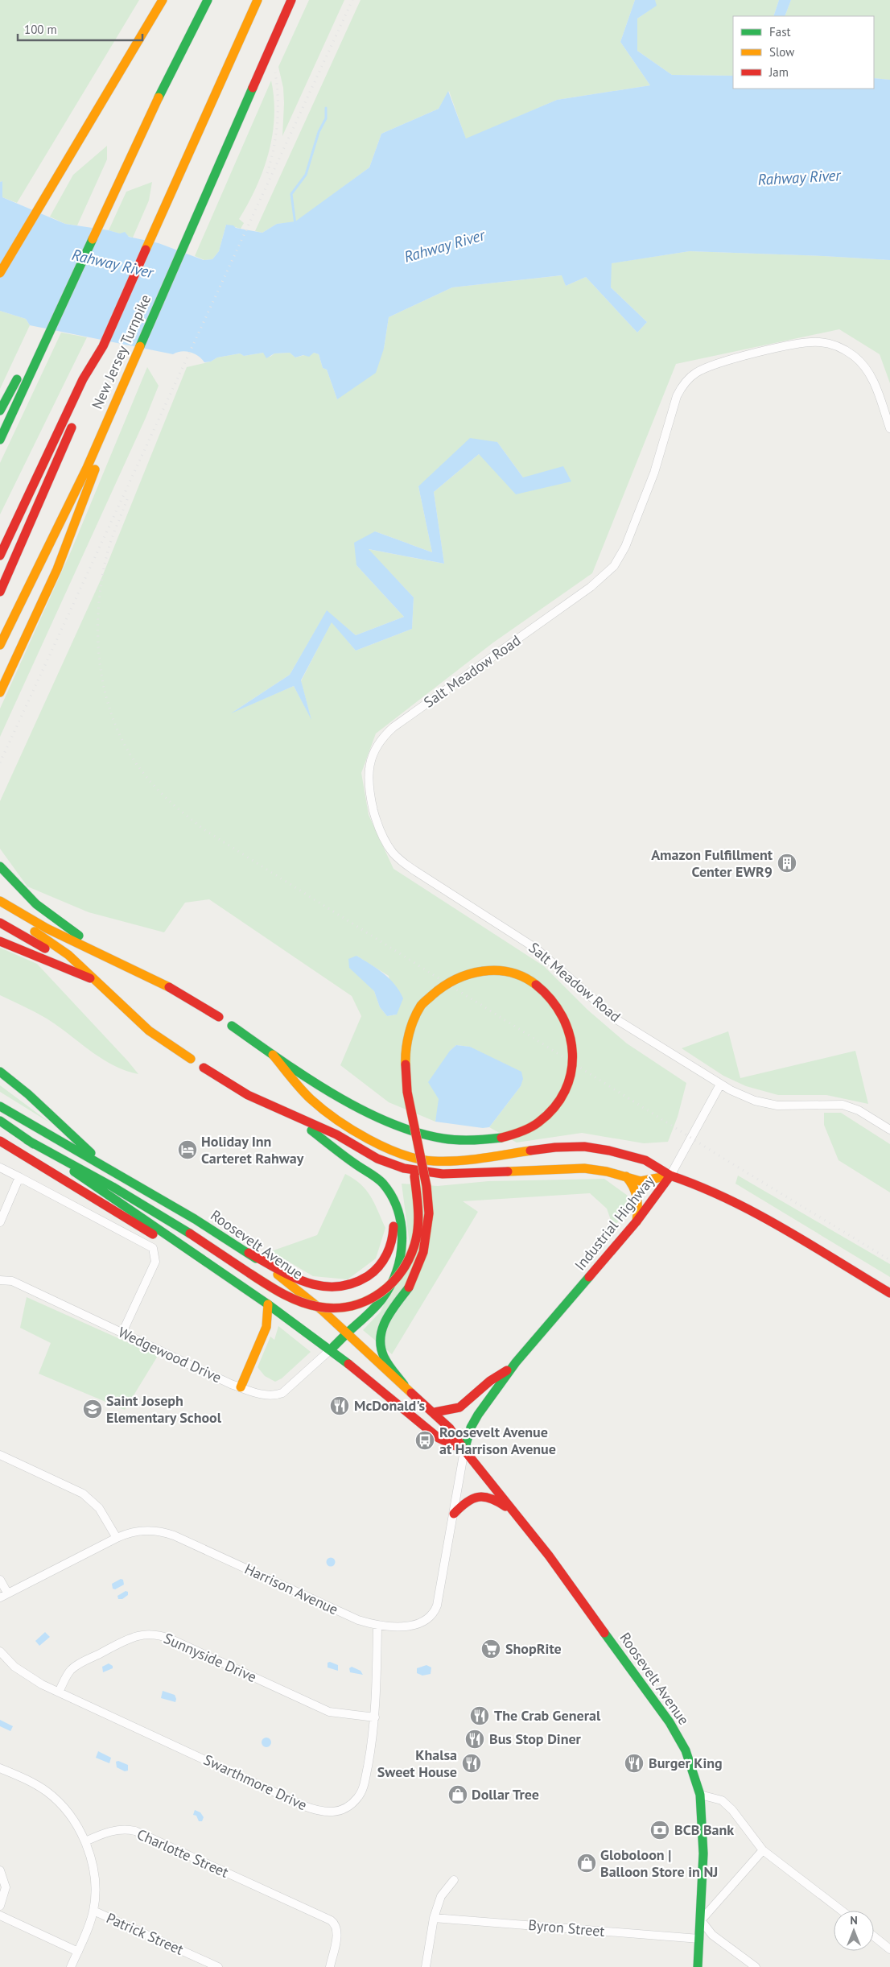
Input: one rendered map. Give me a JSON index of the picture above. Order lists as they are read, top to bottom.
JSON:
{
  "streets": {
    "main road": ["New Jersey Turnpike", "Industrial Highway", "Roosevelt Avenue"],
    "street": [
      "Salt Meadow Road",
      "Wedgewood Drive",
      "Harrison Avenue",
      "Sunnyside Drive",
      "Swarthmore Drive",
      "Charlotte Street",
      "Byron Street",
      "Patrick Street"
    ]
  },
  "crossings": [
    ["Industrial Highway", "Roosevelt Avenue"],
    ["Industrial Highway", "Harrison Avenue"],
    ["Roosevelt Avenue", "Wedgewood Drive"],
    ["Roosevelt Avenue", "Harrison Avenue"],
    ["Roosevelt Avenue", "Byron Street"],
    ["Harrison Avenue", "Swarthmore Drive"],
    ["Sunnyside Drive", "Swarthmore Drive"]
  ],
  "water": ["Rahway River"],
  "places": {
    "building": ["Amazon Fulfillment Center EWR9"],
    "hotel": ["Holiday Inn Carteret Rahway"],
    "restaurant": [
      "McDonald's",
      "The Crab General",
      "Bus Stop Diner",
      "Khalsa Sweet House",
      "Burger King"
    ],
    "school or university": ["Saint Joseph Elementary School"],
    "bus stop": ["Roosevelt Avenue at Harrison Avenue"],
    "supermarket": ["ShopRite"],
    "shop": ["Dollar Tree", "Globoloon | Balloon Store in NJ"],
    "bank": ["BCB Bank"]
  },
  "legend": ["Fast", "Slow", "Jam"],
  "scale_bar": "100 m",
  "north": "top"
}
